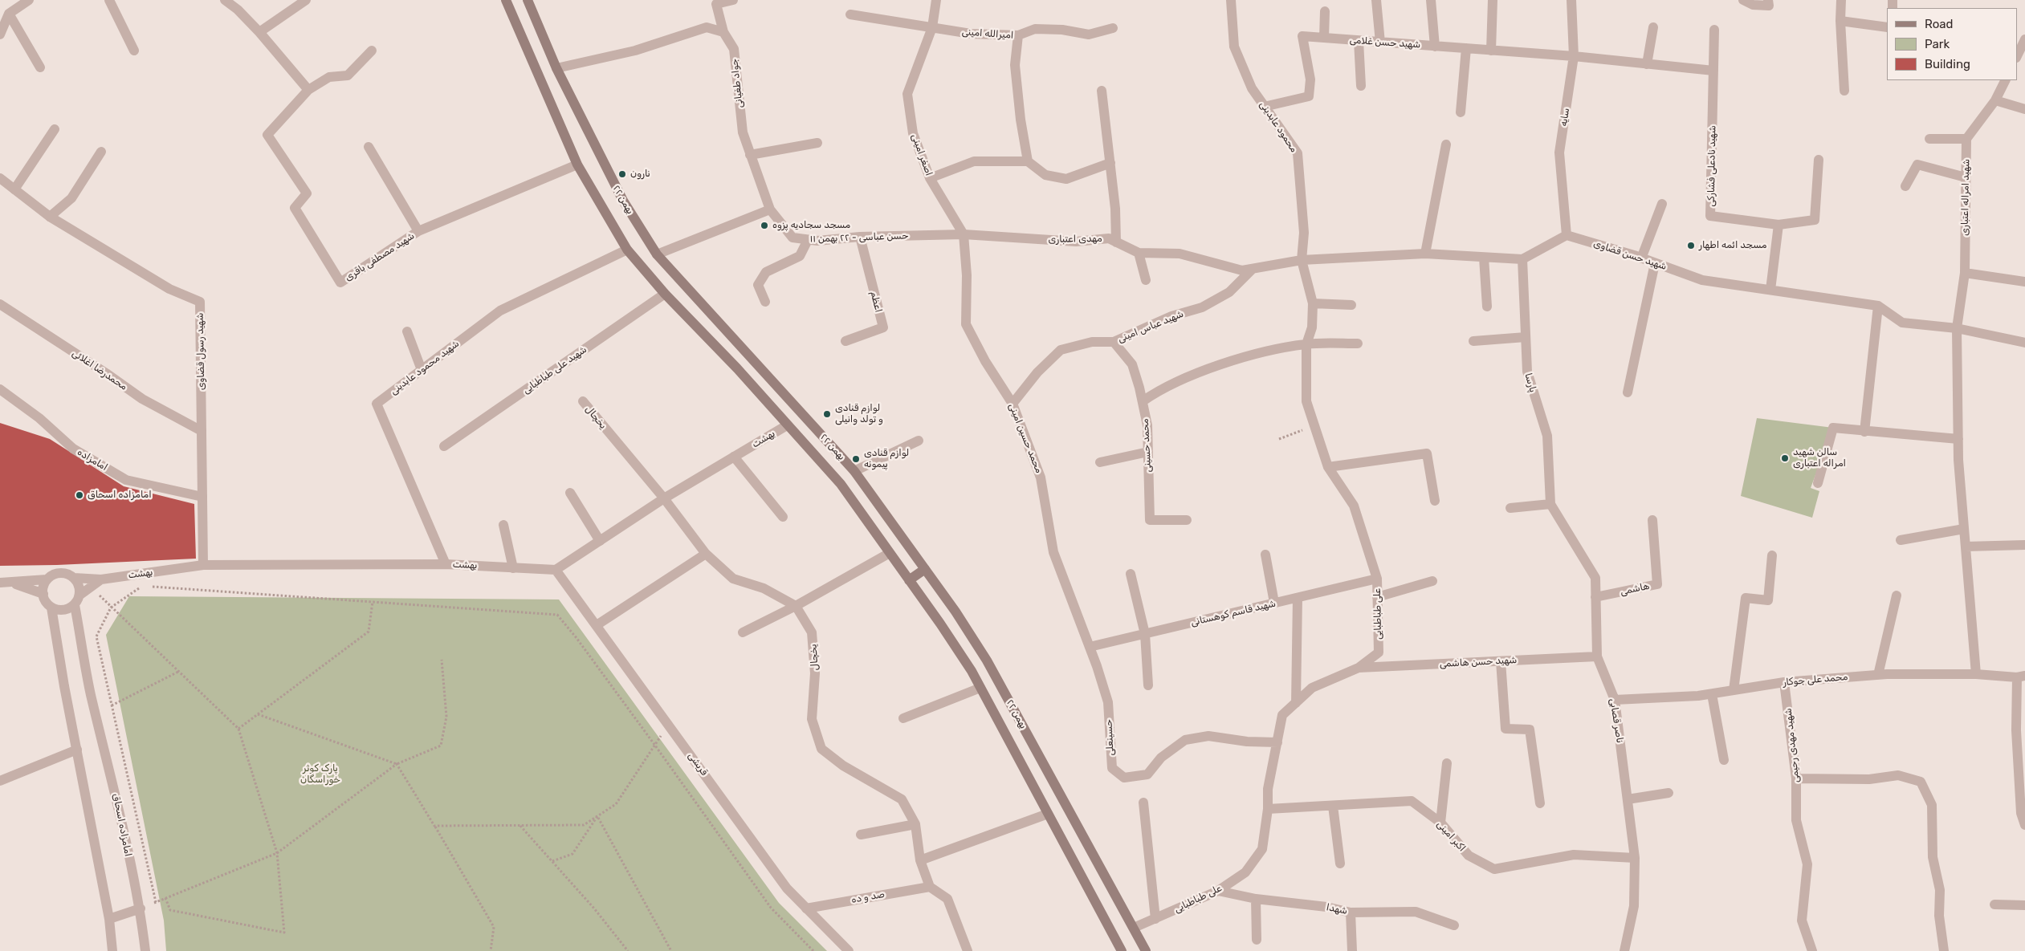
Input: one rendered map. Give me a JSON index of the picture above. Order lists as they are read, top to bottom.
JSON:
{
  "streets": {
    "main road": ["۲۲ بهمن"],
    "street": [
      "امیرالله امینی",
      "شهید حسن غلامی",
      "جواد طغیانی",
      "سایه",
      "محمود عابدینی",
      "اصغر امینی",
      "شهید نادعلی فشارکی",
      "شهید امراله اعتباری",
      "حسن عباسی - ۲۲ بهمن ۱۱",
      "مهدی اعتباری",
      "شهید حسن قضاوی",
      "شهید مصطفی باقری",
      "اعظم",
      "شهید عباس امینی",
      "شهید رسول قضاوی",
      "شهید محمود عابدینی",
      "محمدرضا اغلائی",
      "شهید علی طباطبایی",
      "پارسا",
      "یخچال",
      "محمد حسین امینی",
      "بهشت",
      "محمد حسینی",
      "امامزاده",
      "هاشمی",
      "شهید قاسم کوهستانی",
      "علی طباطبایی",
      "شهید حسن هاشمی",
      "محمد علی جوکار",
      "ناصر قصابی",
      "حسینعلی",
      "شهید مهدی رحیمی",
      "قریشی",
      "امامزاده اسحاق",
      "اکبر امینی",
      "صد و ده",
      "شهدا"
    ]
  },
  "crossings": [
    ["امیرالله امینی", "اصغر امینی"],
    ["شهید حسن غلامی", "سایه"],
    ["شهید حسن غلامی", "محمود عابدینی"],
    ["شهید حسن غلامی", "شهید نادعلی فشارکی"],
    ["جواد طغیانی", "حسن عباسی - ۲۲ بهمن ۱۱"],
    ["سایه", "شهید حسن قضاوی"],
    ["محمود عابدینی", "مهدی اعتباری"],
    ["محمود عابدینی", "علی طباطبایی"],
    ["اصغر امینی", "حسن عباسی - ۲۲ بهمن ۱۱"],
    ["اصغر امینی", "مهدی اعتباری"],
    ["اصغر امینی", "محمد حسین امینی"],
    ["شهید امراله اعتباری", "شهید حسن قضاوی"],
    ["شهید امراله اعتباری", "محمد علی جوکار"],
    ["۲۲ بهمن", "شهید مصطفی باقری"],
    ["۲۲ بهمن", "شهید محمود عابدینی"],
    ["۲۲ بهمن", "شهید علی طباطبایی"],
    ["۲۲ بهمن", "بهشت"],
    ["۲۲ بهمن", "علی طباطبایی"],
    ["حسن عباسی - ۲۲ بهمن ۱۱", "مهدی اعتباری"],
    ["حسن عباسی - ۲۲ بهمن ۱۱", "اعظم"],
    ["حسن عباسی - ۲۲ بهمن ۱۱", "محمد حسین امینی"],
    ["مهدی اعتباری", "شهید عباس امینی"],
    ["مهدی اعتباری", "محمد حسین امینی"],
    ["مهدی اعتباری", "علی طباطبایی"],
    ["شهید عباس امینی", "محمد حسین امینی"],
    ["شهید عباس امینی", "محمد حسینی"],
    ["شهید رسول قضاوی", "محمدرضا اغلائی"],
    ["شهید رسول قضاوی", "بهشت"],
    ["شهید رسول قضاوی", "امامزاده"],
    ["شهید محمود عابدینی", "بهشت"],
    ["پارسا", "ناصر قصابی"],
    ["یخچال", "بهشت"],
    ["یخچال", "صد و ده"],
    ["محمد حسین امینی", "شهید قاسم کوهستانی"],
    ["محمد حسین امینی", "حسینعلی"],
    ["بهشت", "قریشی"],
    ["بهشت", "امامزاده اسحاق"],
    ["هاشمی", "ناصر قصابی"],
    ["شهید قاسم کوهستانی", "علی طباطبایی"],
    ["شهید قاسم کوهستانی", "حسینعلی"],
    ["علی طباطبایی", "شهید حسن هاشمی"],
    ["علی طباطبایی", "حسینعلی"],
    ["علی طباطبایی", "اکبر امینی"],
    ["علی طباطبایی", "شهدا"],
    ["شهید حسن هاشمی", "ناصر قصابی"],
    ["محمد علی جوکار", "ناصر قصابی"],
    ["محمد علی جوکار", "شهید مهدی رحیمی"],
    ["ناصر قصابی", "اکبر امینی"],
    ["قریشی", "صد و ده"]
  ],
  "parks": ["پارک کوثر خوراسگان"],
  "places": [
    "نارون",
    "مسجد سجادیه پزوه",
    "مسجد ائمه اطهار",
    "لوازم قنادی و تولد وانیلی",
    "سالن شهید امراله اعتباری",
    "لوازم قنادی پیمونه",
    "امامزاده اسحاق"
  ],
  "legend": ["Road", "Park", "Building"]
}
